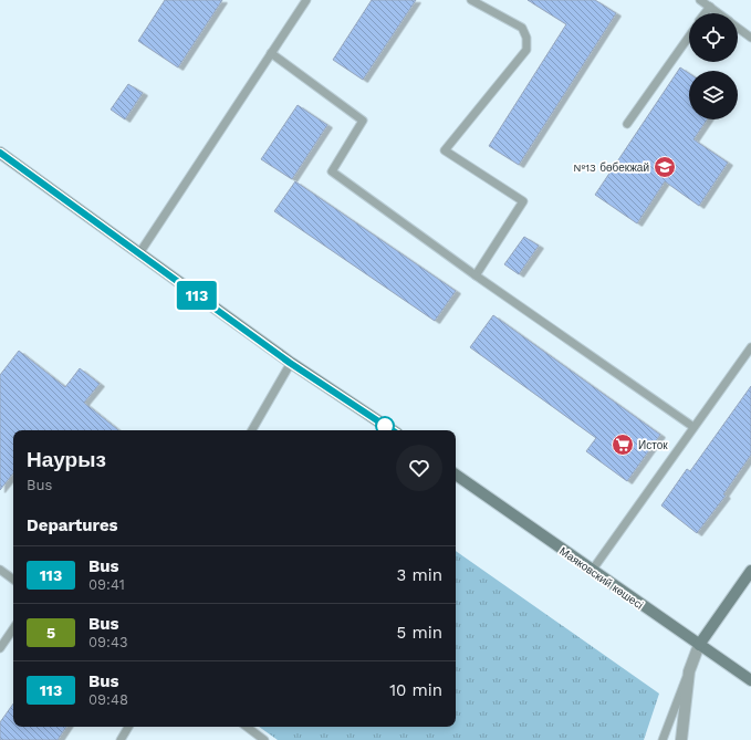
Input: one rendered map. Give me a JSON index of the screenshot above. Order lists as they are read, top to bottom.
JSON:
{
  "streets": {
    "main road": ["Маяковский көшесі"]
  },
  "places": {
    "school or university": ["№13 бөбекжай"],
    "supermarket": ["Исток"]
  },
  "lines": ["bus line 113"],
  "page": {
    "on_map": "113",
    "heading": [
      ["Наурыз", "Bus"],
      "Departures"
    ],
    "list": [
      {
        "mark": "113",
        "name": "Bus",
        "note": "09:41",
        "value": "3 min"
      },
      {
        "mark": "5",
        "name": "Bus",
        "note": "09:43",
        "value": "5 min"
      },
      {
        "mark": "113",
        "name": "Bus",
        "note": "09:48",
        "value": "10 min"
      }
    ]
  }
}
